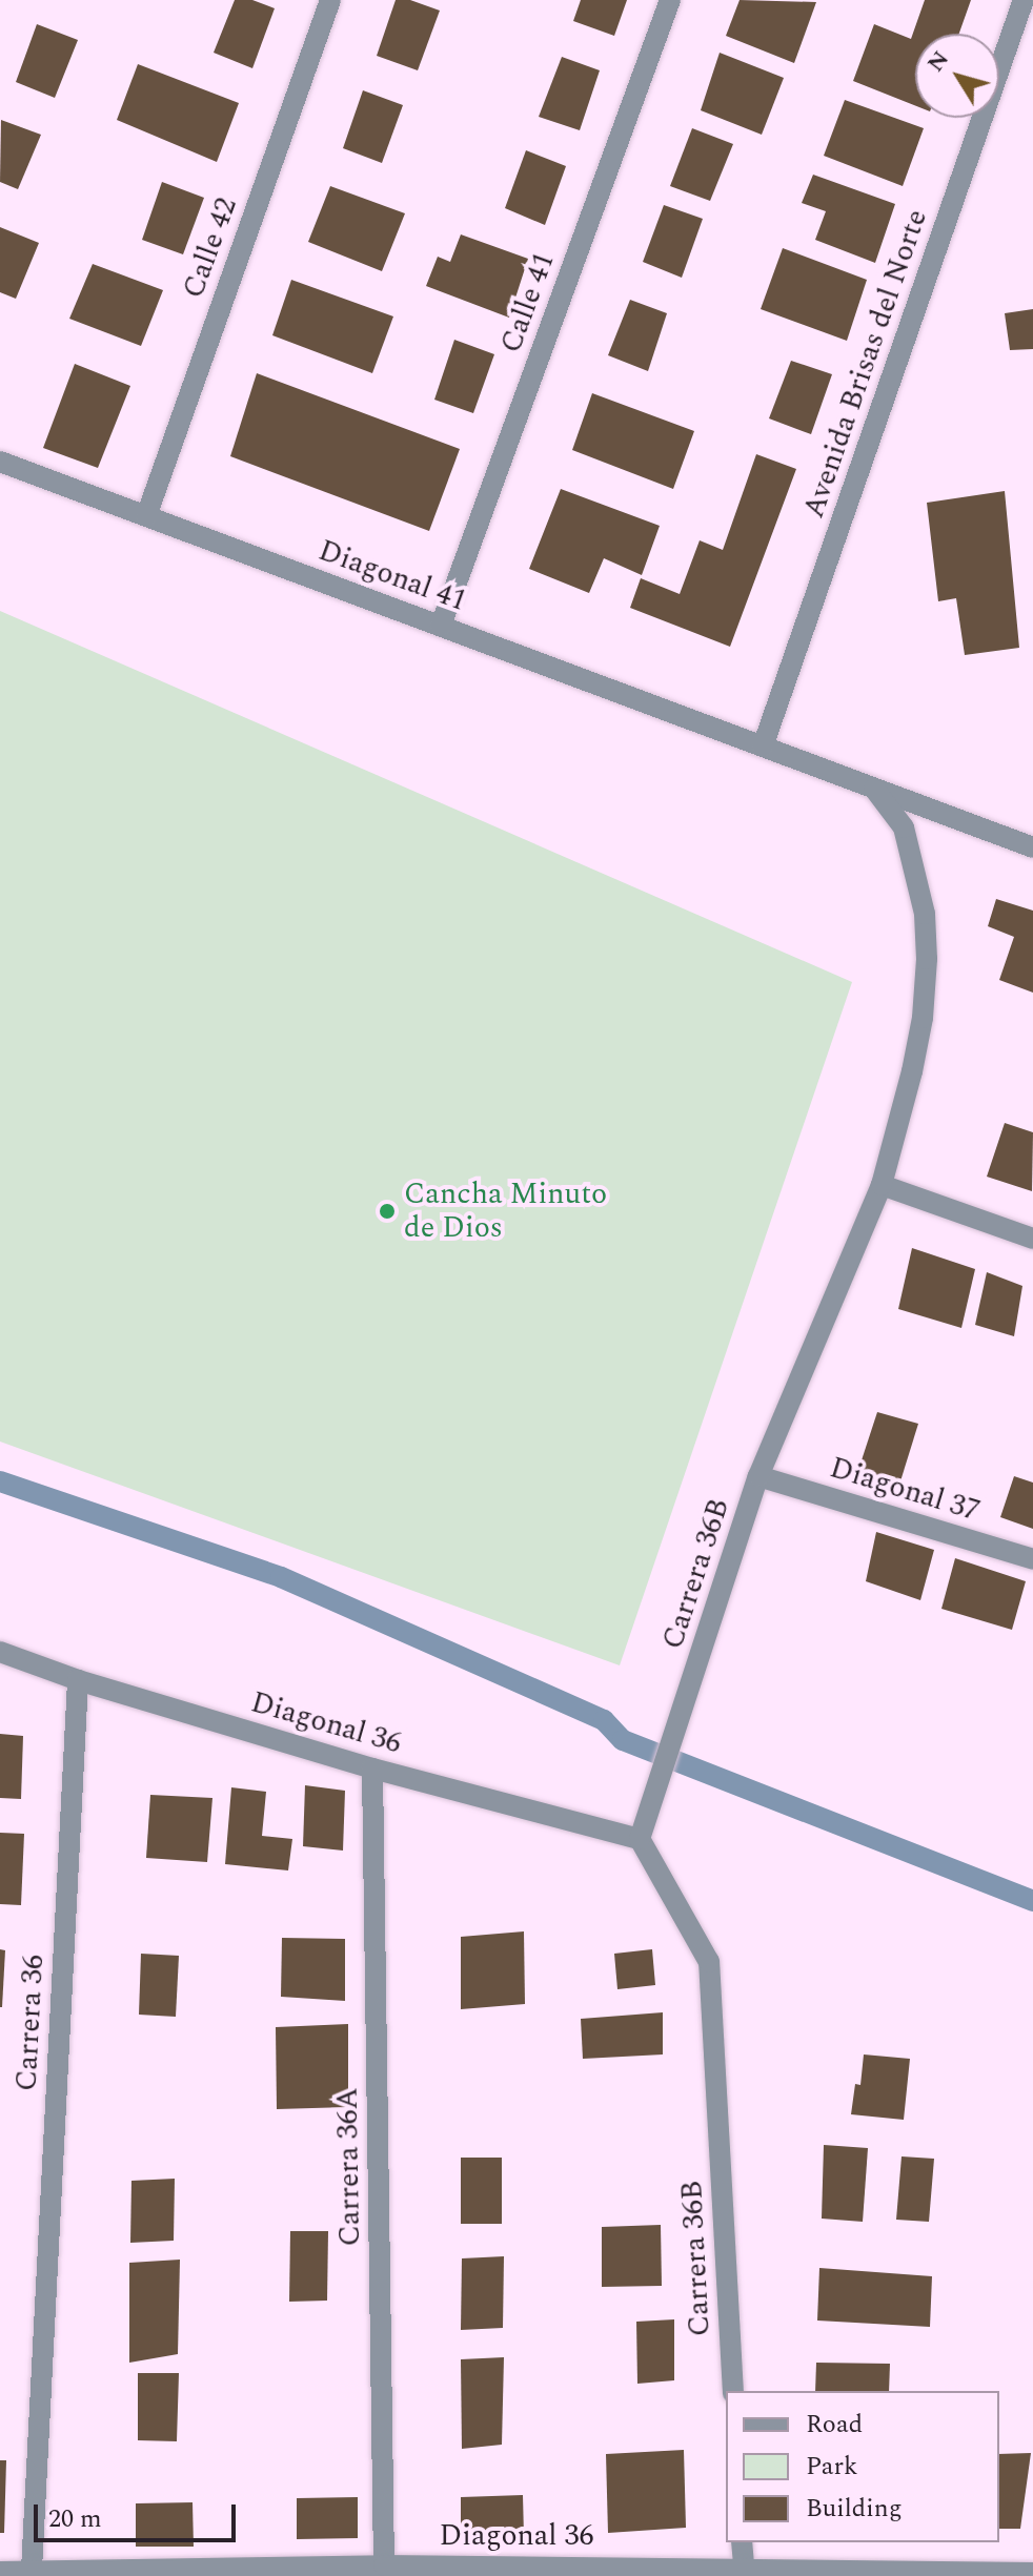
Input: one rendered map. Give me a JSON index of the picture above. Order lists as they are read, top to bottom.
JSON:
{
  "streets": {
    "street": [
      "Calle 42",
      "Calle 41",
      "Avenida Brisas del Norte",
      "Diagonal 41",
      "Diagonal 37",
      "Carrera 36B",
      "Diagonal 36",
      "Carrera 36",
      "Carrera 36A"
    ]
  },
  "crossings": [
    ["Calle 42", "Diagonal 41"],
    ["Calle 41", "Diagonal 41"],
    ["Avenida Brisas del Norte", "Diagonal 41"],
    ["Diagonal 41", "Carrera 36B"],
    ["Diagonal 37", "Carrera 36B"],
    ["Carrera 36B", "Diagonal 36"],
    ["Diagonal 36", "Carrera 36"],
    ["Diagonal 36", "Carrera 36A"]
  ],
  "places": ["Cancha Minuto de Dios"],
  "legend": ["Road", "Park", "Building"],
  "scale_bar": "20 m",
  "north": "top left"
}
